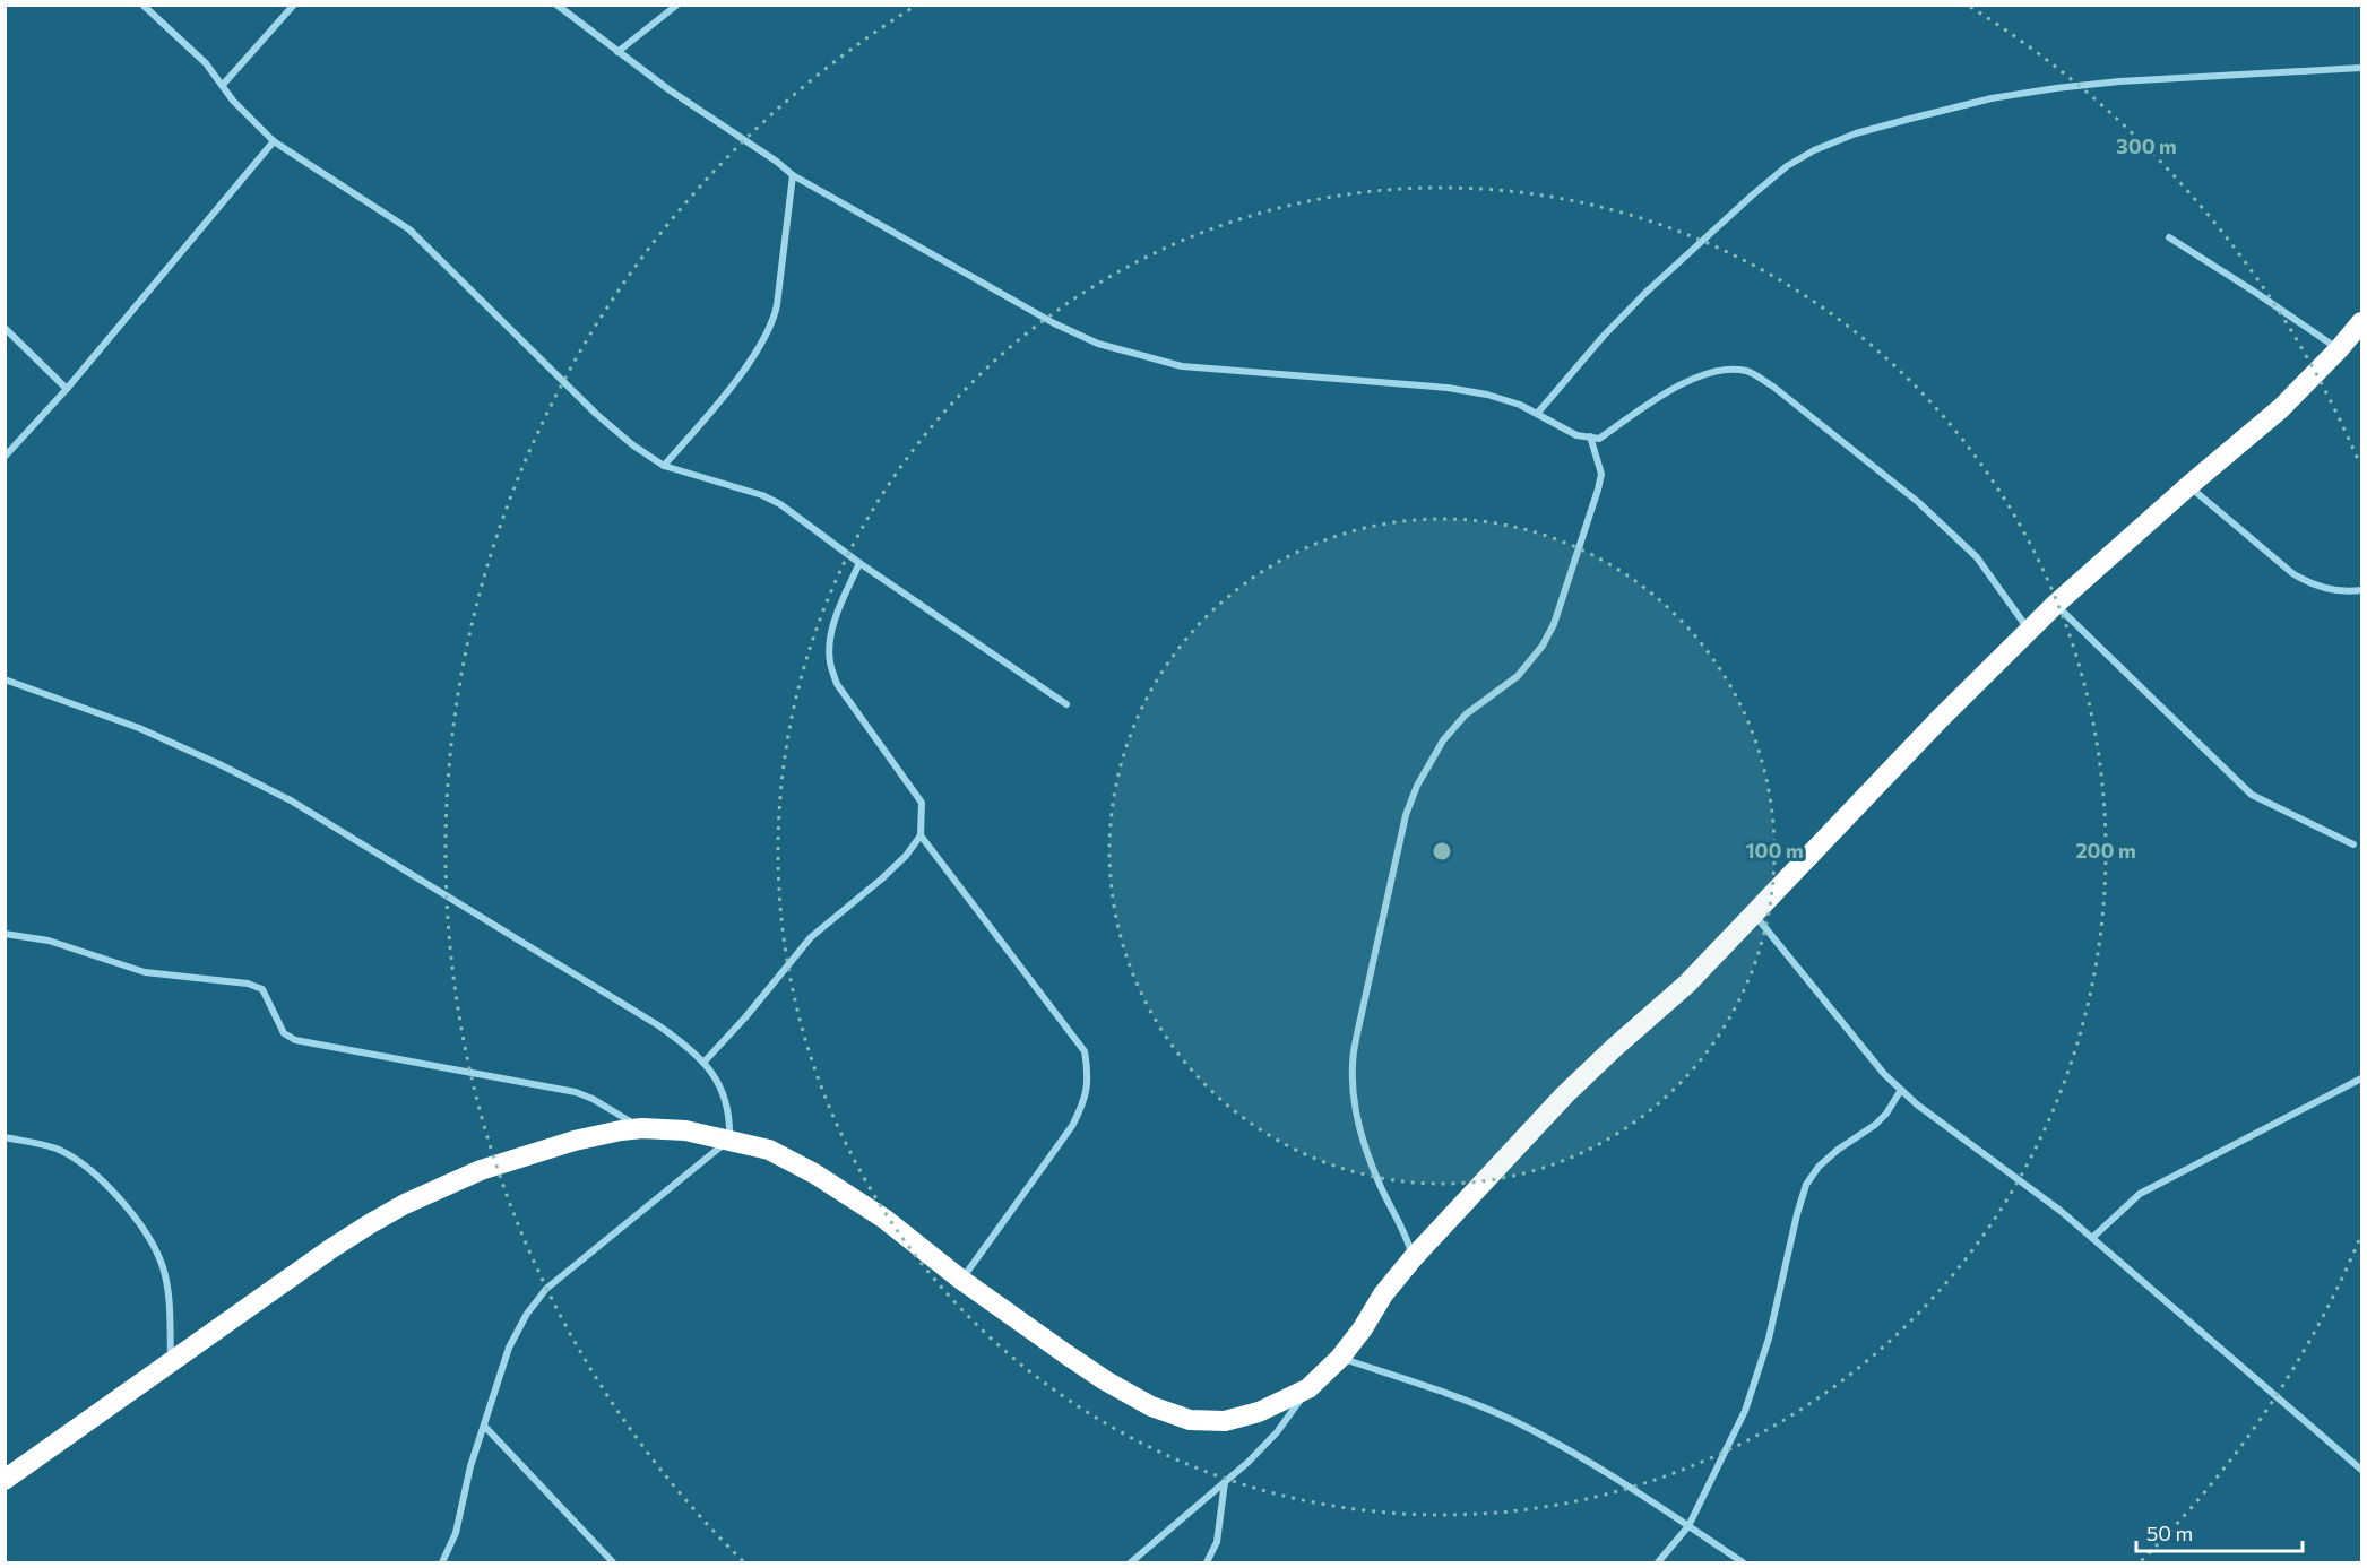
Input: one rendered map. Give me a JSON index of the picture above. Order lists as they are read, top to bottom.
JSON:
{
  "scale_bar": "50 m",
  "rings": ["300 m", "100 m", "200 m"]
}
